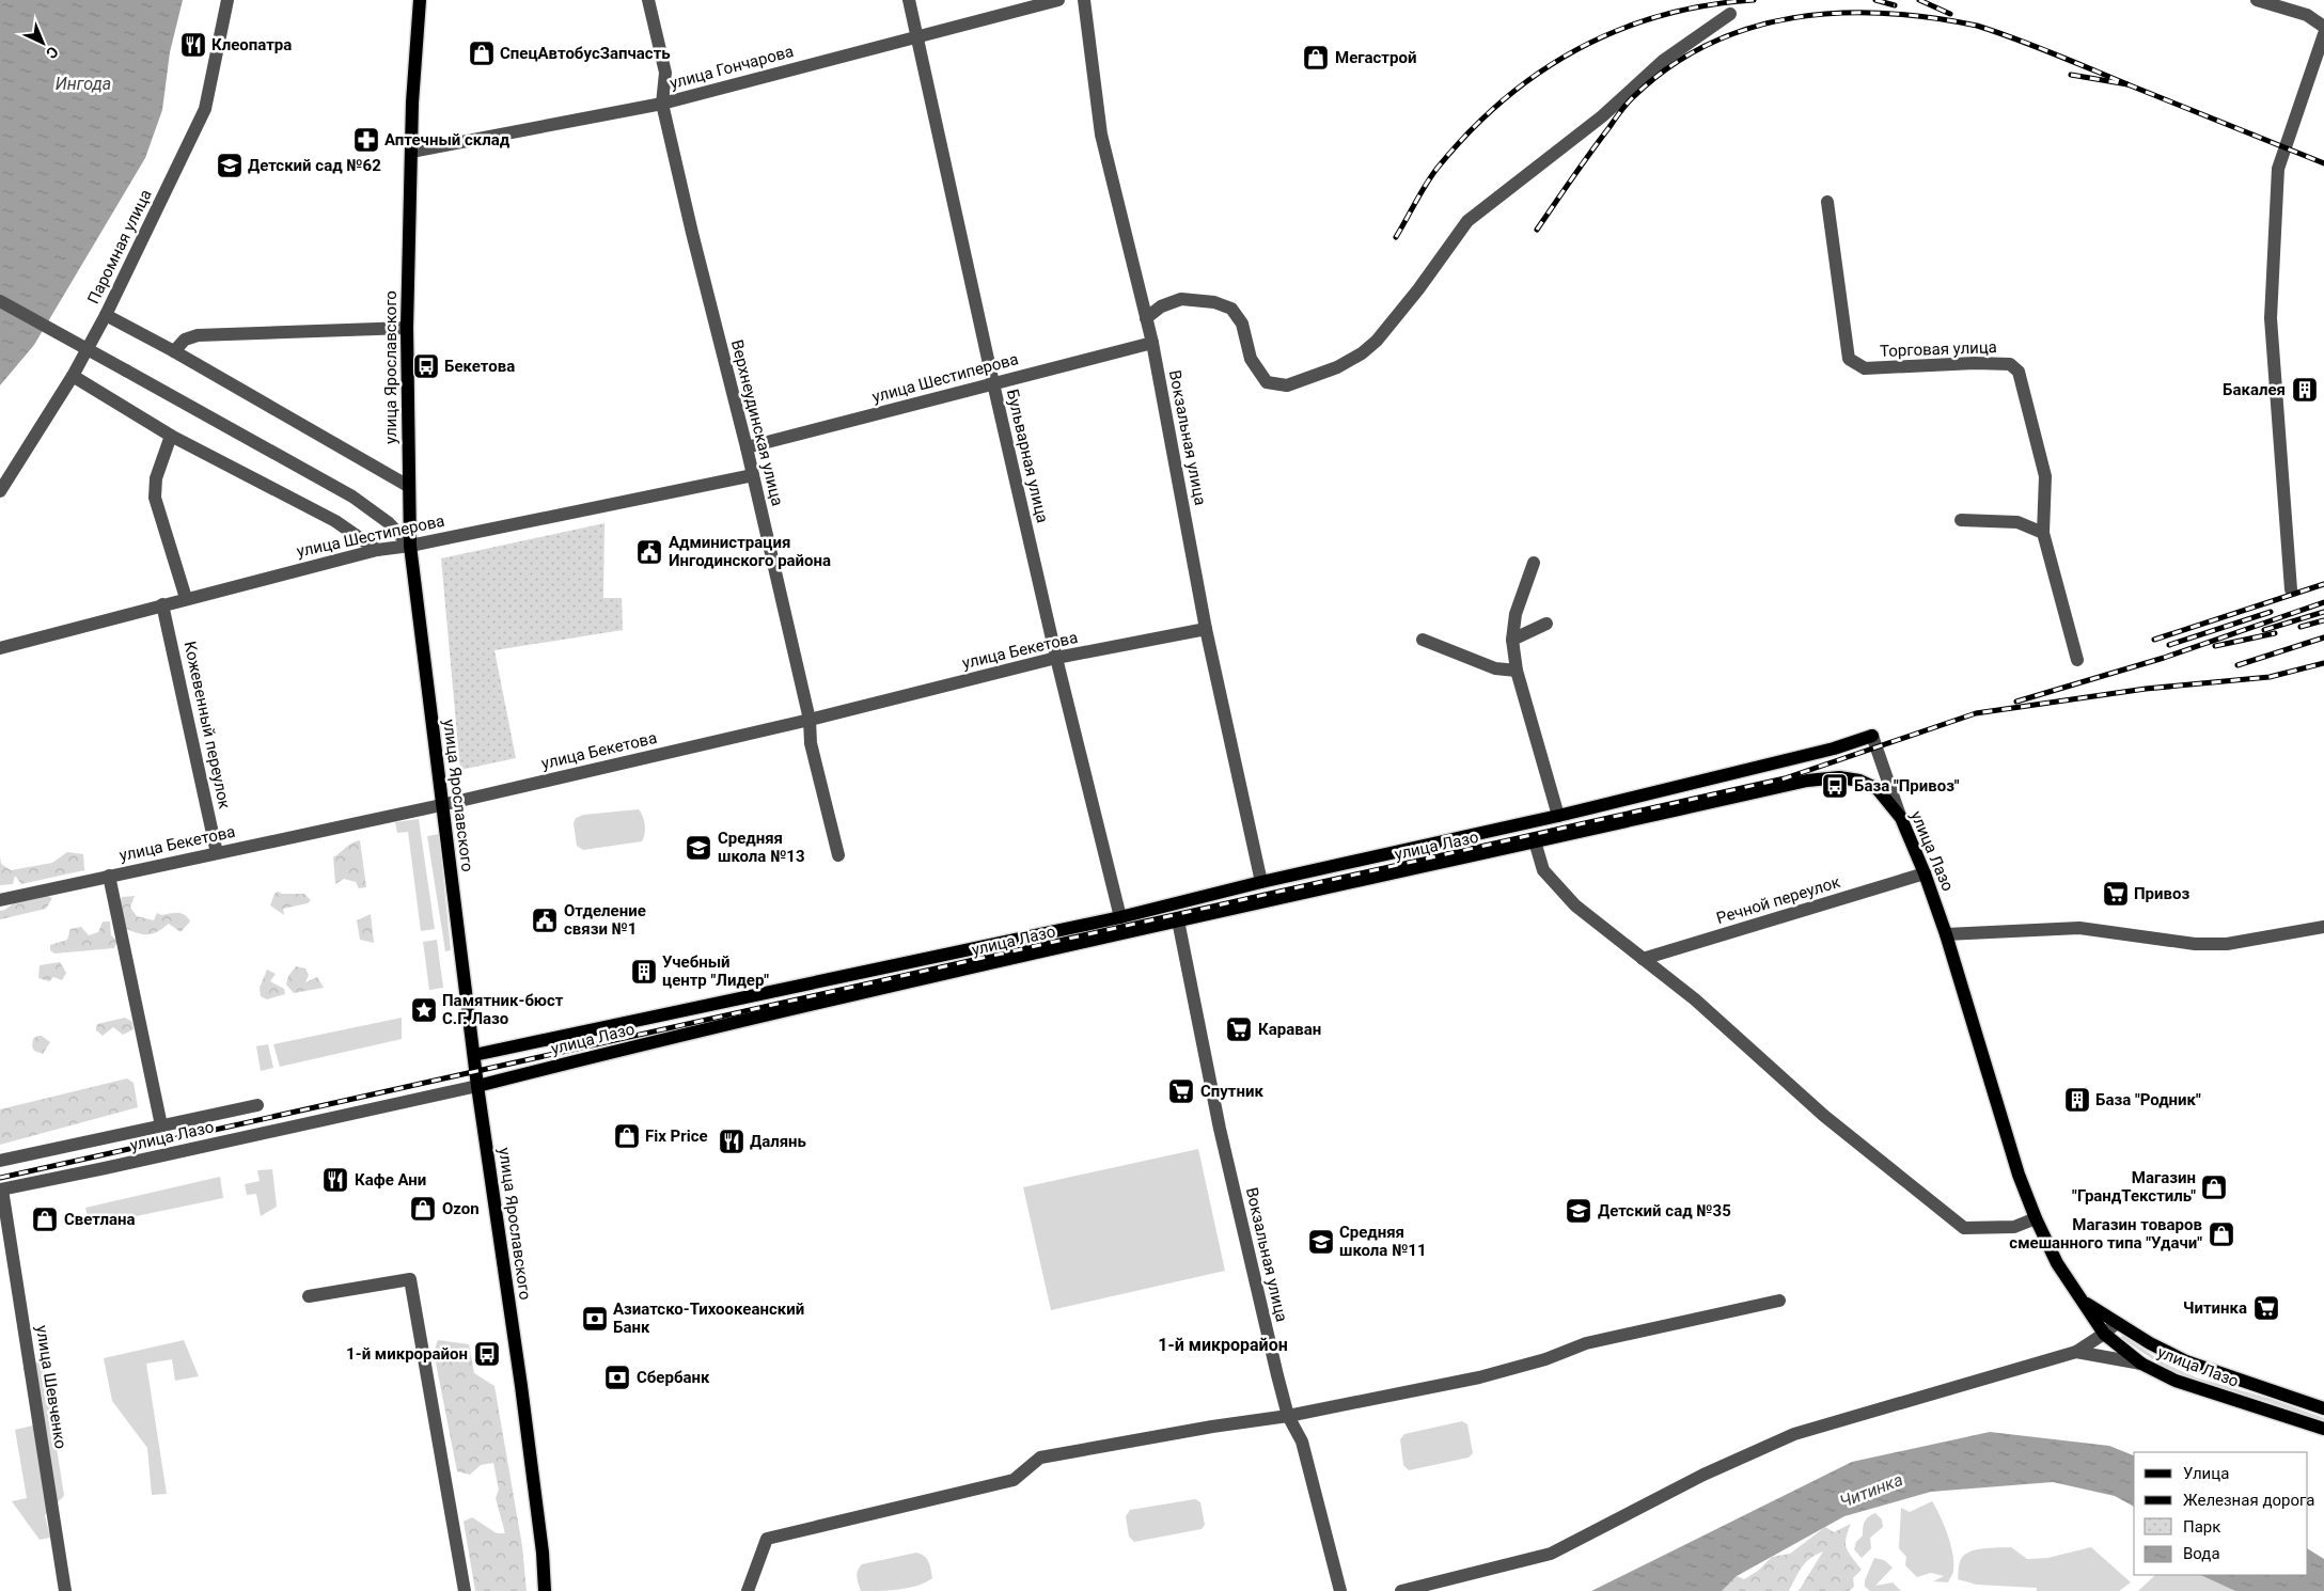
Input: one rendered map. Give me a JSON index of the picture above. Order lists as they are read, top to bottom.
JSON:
{
  "streets": {
    "main road": ["улица Ярославского", "улица Лазо"],
    "street": [
      "улица Гончарова",
      "Паромная улица",
      "Торговая улица",
      "улица Шестиперова",
      "Верхнеудинская улица",
      "Вокзальная улица",
      "Бульварная улица",
      "улица Бекетова",
      "Кожевенный переулок",
      "Речной переулок",
      "улица Шевченко"
    ]
  },
  "crossings": [
    ["улица Гончарова", "улица Ярославского"],
    ["улица Гончарова", "Верхнеудинская улица"],
    ["улица Гончарова", "Бульварная улица"],
    ["улица Ярославского", "улица Шестиперова"],
    ["улица Ярославского", "улица Бекетова"],
    ["улица Ярославского", "улица Лазо"],
    ["улица Шестиперова", "Верхнеудинская улица"],
    ["улица Шестиперова", "Вокзальная улица"],
    ["улица Шестиперова", "Бульварная улица"],
    ["улица Шестиперова", "Кожевенный переулок"],
    ["Верхнеудинская улица", "улица Бекетова"],
    ["Вокзальная улица", "улица Бекетова"],
    ["Вокзальная улица", "улица Лазо"],
    ["Бульварная улица", "улица Бекетова"],
    ["Бульварная улица", "улица Лазо"],
    ["улица Бекетова", "Кожевенный переулок"],
    ["улица Лазо", "Речной переулок"],
    ["улица Лазо", "улица Шевченко"]
  ],
  "districts": ["1-й микрорайон"],
  "water": ["Ингода", "Читинка"],
  "places": {
    "restaurant": ["Клеопатра", "Далянь", "Кафе Ани"],
    "shop": [
      "СпецАвтобусЗапчасть",
      "Мегастрой",
      "Fix Price",
      "Магазин \"ГрандТекстиль\"",
      "Ozon",
      "Светлана",
      "Магазин товаров смешанного типа \"Удачи\""
    ],
    "pharmacy": ["Аптечный склад"],
    "school or university": [
      "Детский сад №62",
      "Средняя школа №13",
      "Детский сад №35",
      "Средняя школа №11"
    ],
    "bus stop": ["Бекетова", "База \"Привоз\"", "1-й микрорайон"],
    "building": ["Бакалея", "Учебный центр \"Лидер\"", "База \"Родник\""],
    "public building": ["Администрация Ингодинского района", "Отделение связи №1"],
    "supermarket": [
      "Привоз",
      "Караван",
      "Спутник",
      "Читинка"
    ],
    "place": ["Памятник-бюст С.Г. Лазо"],
    "bank": ["Азиатско-Тихоокеанский Банк", "Сбербанк"]
  },
  "legend": [
    "Улица",
    "Железная дорога",
    "Парк",
    "Вода"
  ],
  "north": "bottom right"
}
